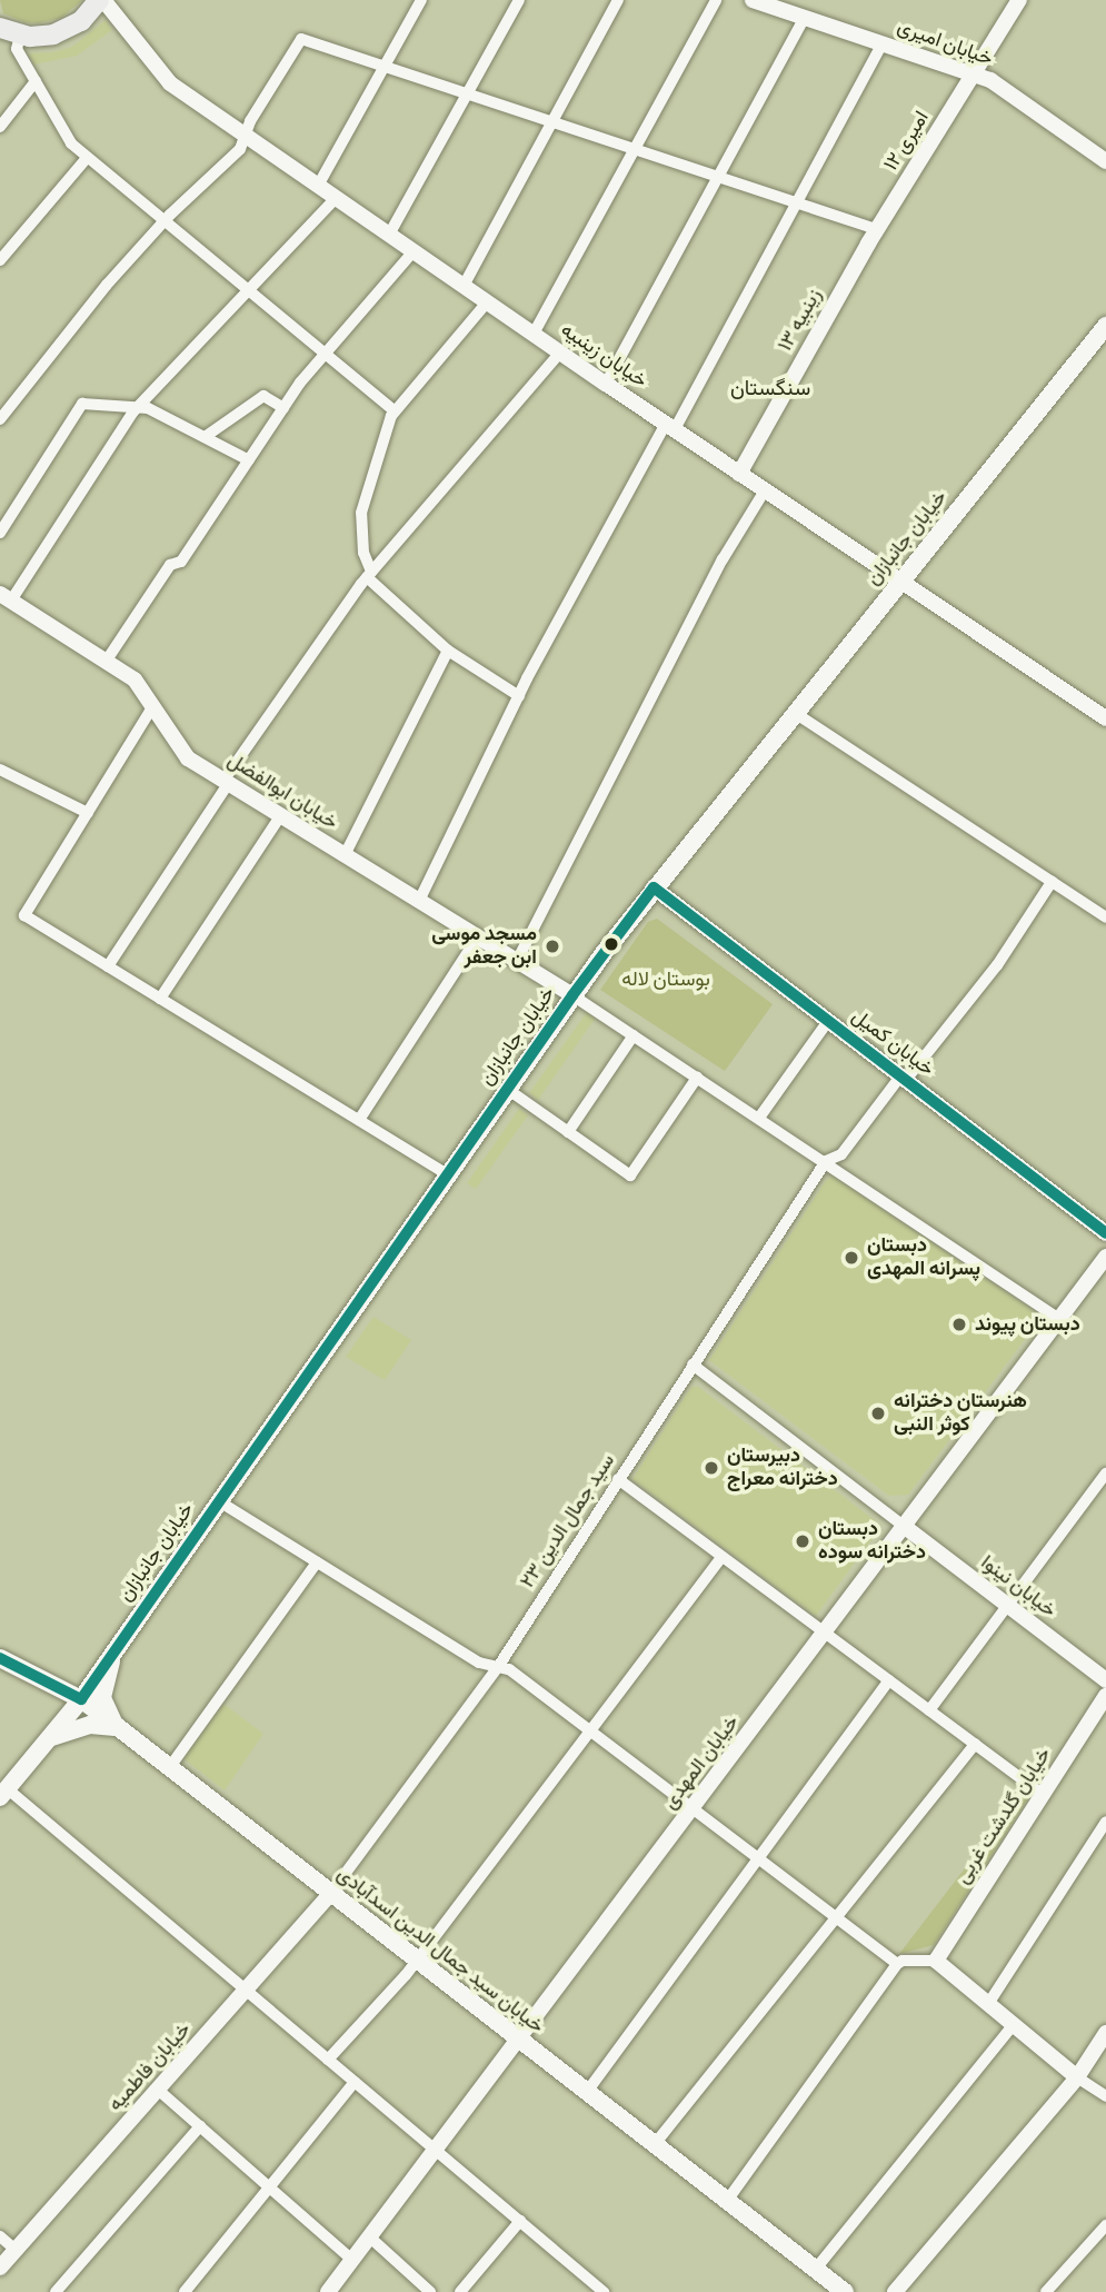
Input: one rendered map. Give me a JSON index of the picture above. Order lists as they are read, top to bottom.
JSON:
{
  "streets": {
    "main road": ["خیابان جانبازان", "خیابان سید جمال الدین اسدآبادی"],
    "street": [
      "خیابان امیری",
      "امیری ۱۲",
      "زینبیه ۱۳",
      "خیابان زینبیه",
      "خیابان ابوالفضل",
      "خیابان کمیل",
      "سید جمال الدین ۲۳",
      "خیابان نینوا",
      "خیابان المهدی",
      "خیابان گلدشت غربی",
      "خیابان فاطمیه"
    ]
  },
  "crossings": [
    ["خیابان امیری", "امیری ۱۲"],
    ["امیری ۱۲", "زینبیه ۱۳"],
    ["زینبیه ۱۳", "خیابان زینبیه"],
    ["خیابان زینبیه", "خیابان جانبازان"],
    ["خیابان جانبازان", "خیابان ابوالفضل"],
    ["خیابان جانبازان", "خیابان کمیل"],
    ["خیابان جانبازان", "خیابان سید جمال الدین اسدآبادی"],
    ["خیابان کمیل", "سید جمال الدین ۲۳"],
    ["سید جمال الدین ۲۳", "خیابان سید جمال الدین اسدآبادی"],
    ["سید جمال الدین ۲۳", "خیابان فاطمیه"],
    ["خیابان نینوا", "خیابان المهدی"],
    ["خیابان المهدی", "خیابان سید جمال الدین اسدآبادی"],
    ["خیابان سید جمال الدین اسدآبادی", "خیابان فاطمیه"]
  ],
  "districts": ["سنگستان"],
  "parks": ["بوستان لاله"],
  "places": [
    "مسجد موسی ابن جعفر",
    "دبستان پسرانه المهدی",
    "دبستان پیوند",
    "هنرستان دخترانه کوثر النبی",
    "دبیرستان دخترانه معراج",
    "دبستان دخترانه سوده"
  ]
}
